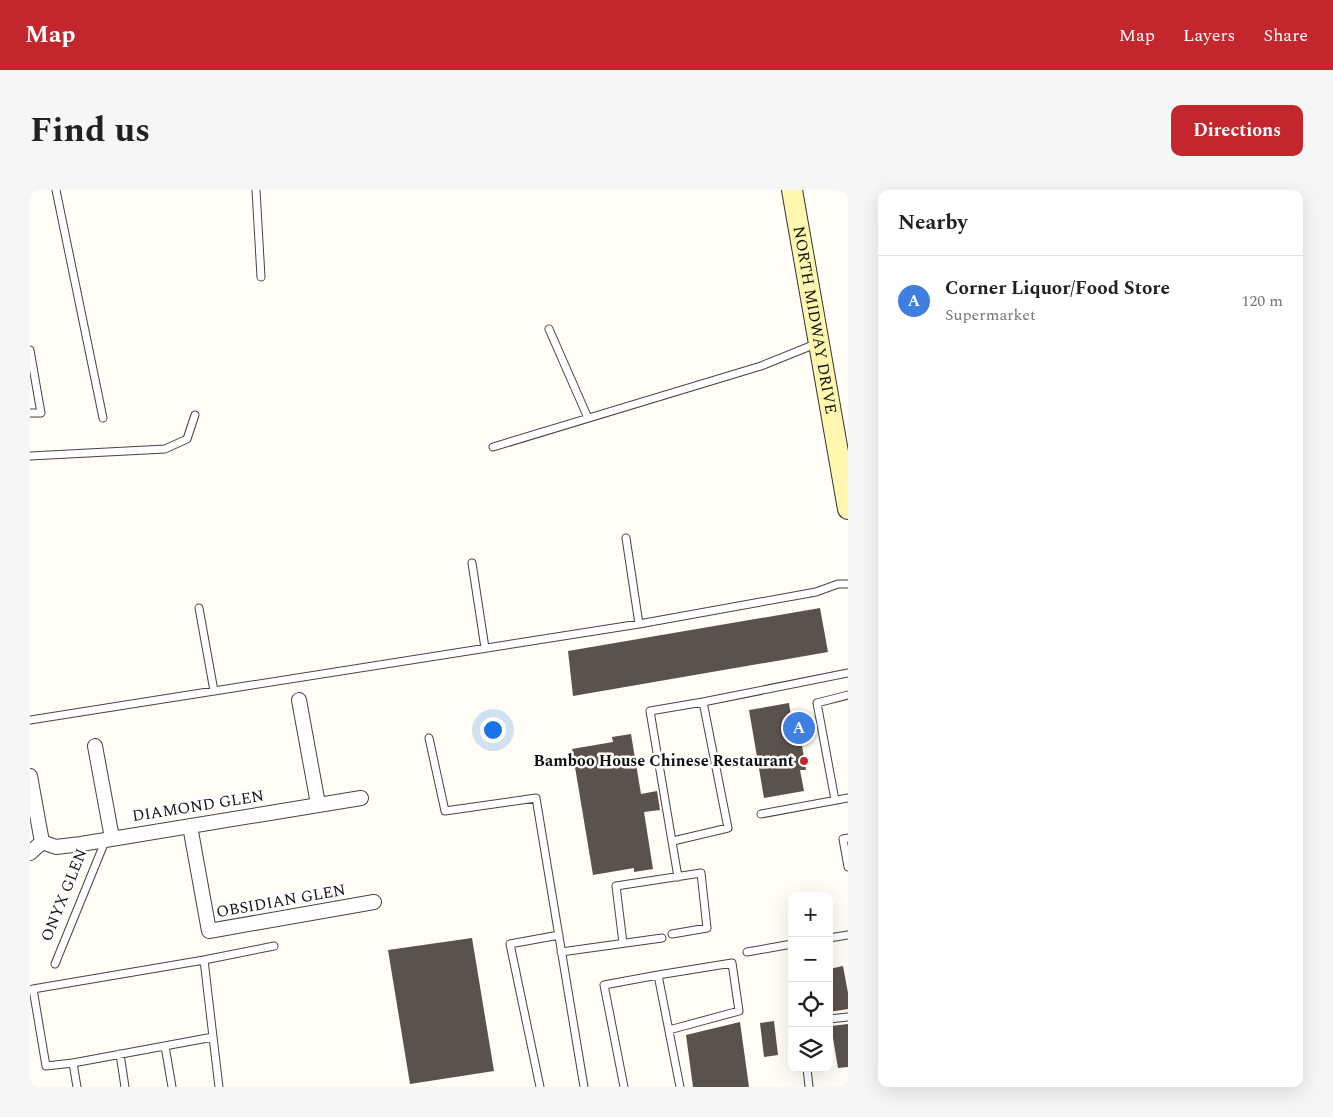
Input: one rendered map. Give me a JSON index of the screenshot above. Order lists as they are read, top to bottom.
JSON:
{
  "streets": {
    "street": ["NORTH MIDWAY DRIVE", "DIAMOND GLEN", "OBSIDIAN GLEN"],
    "lane": ["ONYX GLEN"]
  },
  "crossings": [
    ["DIAMOND GLEN", "ONYX GLEN"],
    ["DIAMOND GLEN", "OBSIDIAN GLEN"]
  ],
  "places": ["Bamboo House Chinese Restaurant"],
  "page": {
    "header": "Map",
    "nav": ["Map", "Layers", "Share"],
    "title": "Find us",
    "buttons": "Directions",
    "heading": "Nearby",
    "list": [
      {
        "mark": "A",
        "name": "Corner Liquor/Food Store",
        "note": "Supermarket",
        "value": "120 m"
      }
    ],
    "pins": "A",
    "map_buttons": ["+", "−"]
  }
}
